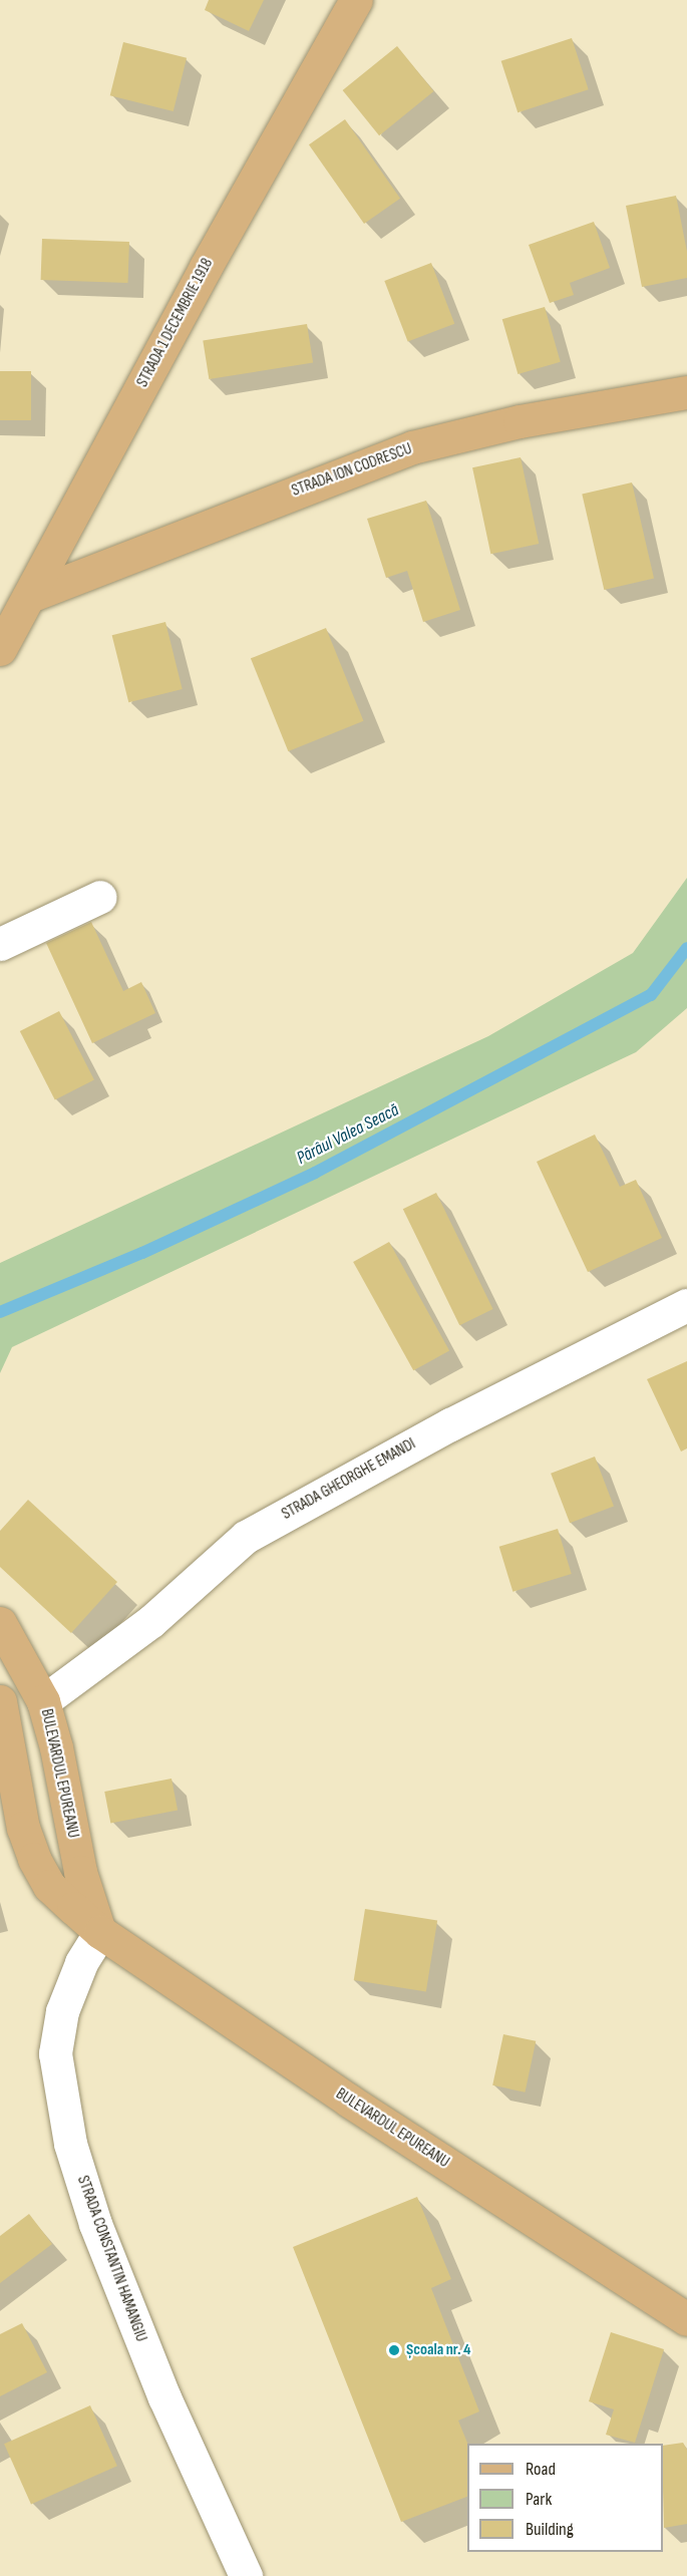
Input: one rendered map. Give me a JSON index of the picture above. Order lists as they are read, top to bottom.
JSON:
{
  "streets": {
    "main road": ["STRADA 1 DECEMBRIE 1918", "STRADA ION CODRESCU", "BULEVARDUL EPUREANU"],
    "street": ["STRADA GHEORGHE EMANDI", "STRADA CONSTANTIN HAMANGIU"]
  },
  "crossings": [
    ["STRADA 1 DECEMBRIE 1918", "STRADA ION CODRESCU"],
    ["STRADA GHEORGHE EMANDI", "BULEVARDUL EPUREANU"],
    ["BULEVARDUL EPUREANU", "STRADA CONSTANTIN HAMANGIU"]
  ],
  "water": ["Pârâul Valea Seacă"],
  "places": ["Școala nr. 4"],
  "legend": ["Road", "Park", "Building"]
}
